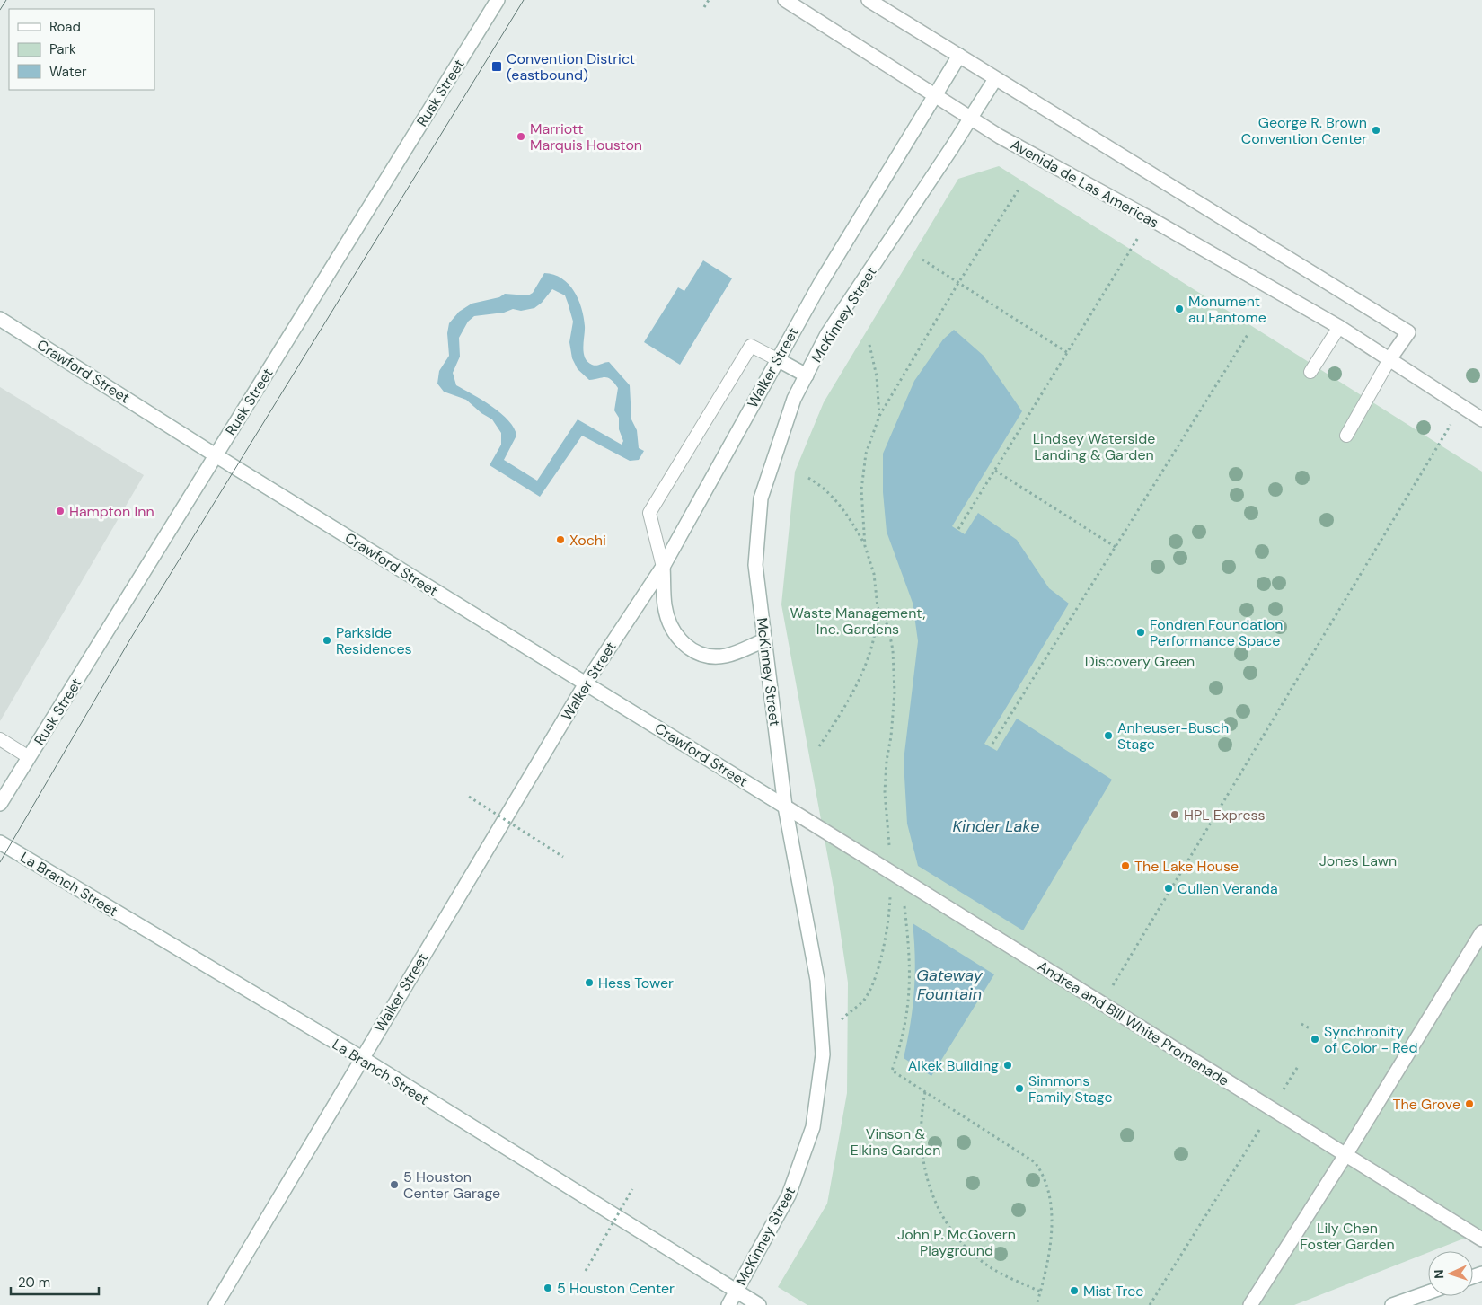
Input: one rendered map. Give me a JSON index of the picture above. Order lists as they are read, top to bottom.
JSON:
{
  "streets": {
    "street": [
      "Rusk Street",
      "Avenida de Las Americas",
      "McKinney Street",
      "Walker Street",
      "Crawford Street",
      "La Branch Street",
      "Andrea and Bill White Promenade"
    ]
  },
  "crossings": [
    ["Rusk Street", "Crawford Street"],
    ["Avenida de Las Americas", "McKinney Street"],
    ["Avenida de Las Americas", "Walker Street"],
    ["McKinney Street", "Crawford Street"],
    ["McKinney Street", "La Branch Street"],
    ["McKinney Street", "Andrea and Bill White Promenade"],
    ["Walker Street", "Crawford Street"],
    ["Walker Street", "La Branch Street"],
    ["Crawford Street", "Andrea and Bill White Promenade"]
  ],
  "water": ["Kinder Lake", "Gateway Fountain"],
  "parks": [
    "Lindsey Waterside Landing & Garden",
    "Waste Management, Inc. Gardens",
    "Discovery Green",
    "Jones Lawn",
    "Vinson & Elkins Garden",
    "Lily Chen Foster Garden",
    "John P. McGovern Playground"
  ],
  "places": {
    "transit": ["Convention District (eastbound)"],
    "other": [
      "George R. Brown Convention Center",
      "Marriott Marquis Houston",
      "Monument au Fantome",
      "Hampton Inn",
      "Xochi",
      "Fondren Foundation Performance Space",
      "Parkside Residences",
      "Anheuser-Busch Stage",
      "HPL Express",
      "The Lake House",
      "Cullen Veranda",
      "Hess Tower",
      "Synchronity of Color - Red",
      "Alkek Building",
      "Simmons Family Stage",
      "The Grove",
      "5 Houston Center Garage",
      "5 Houston Center",
      "Mist Tree"
    ]
  },
  "legend": ["Road", "Park", "Water"],
  "scale_bar": "20 m",
  "north": "left"
}
